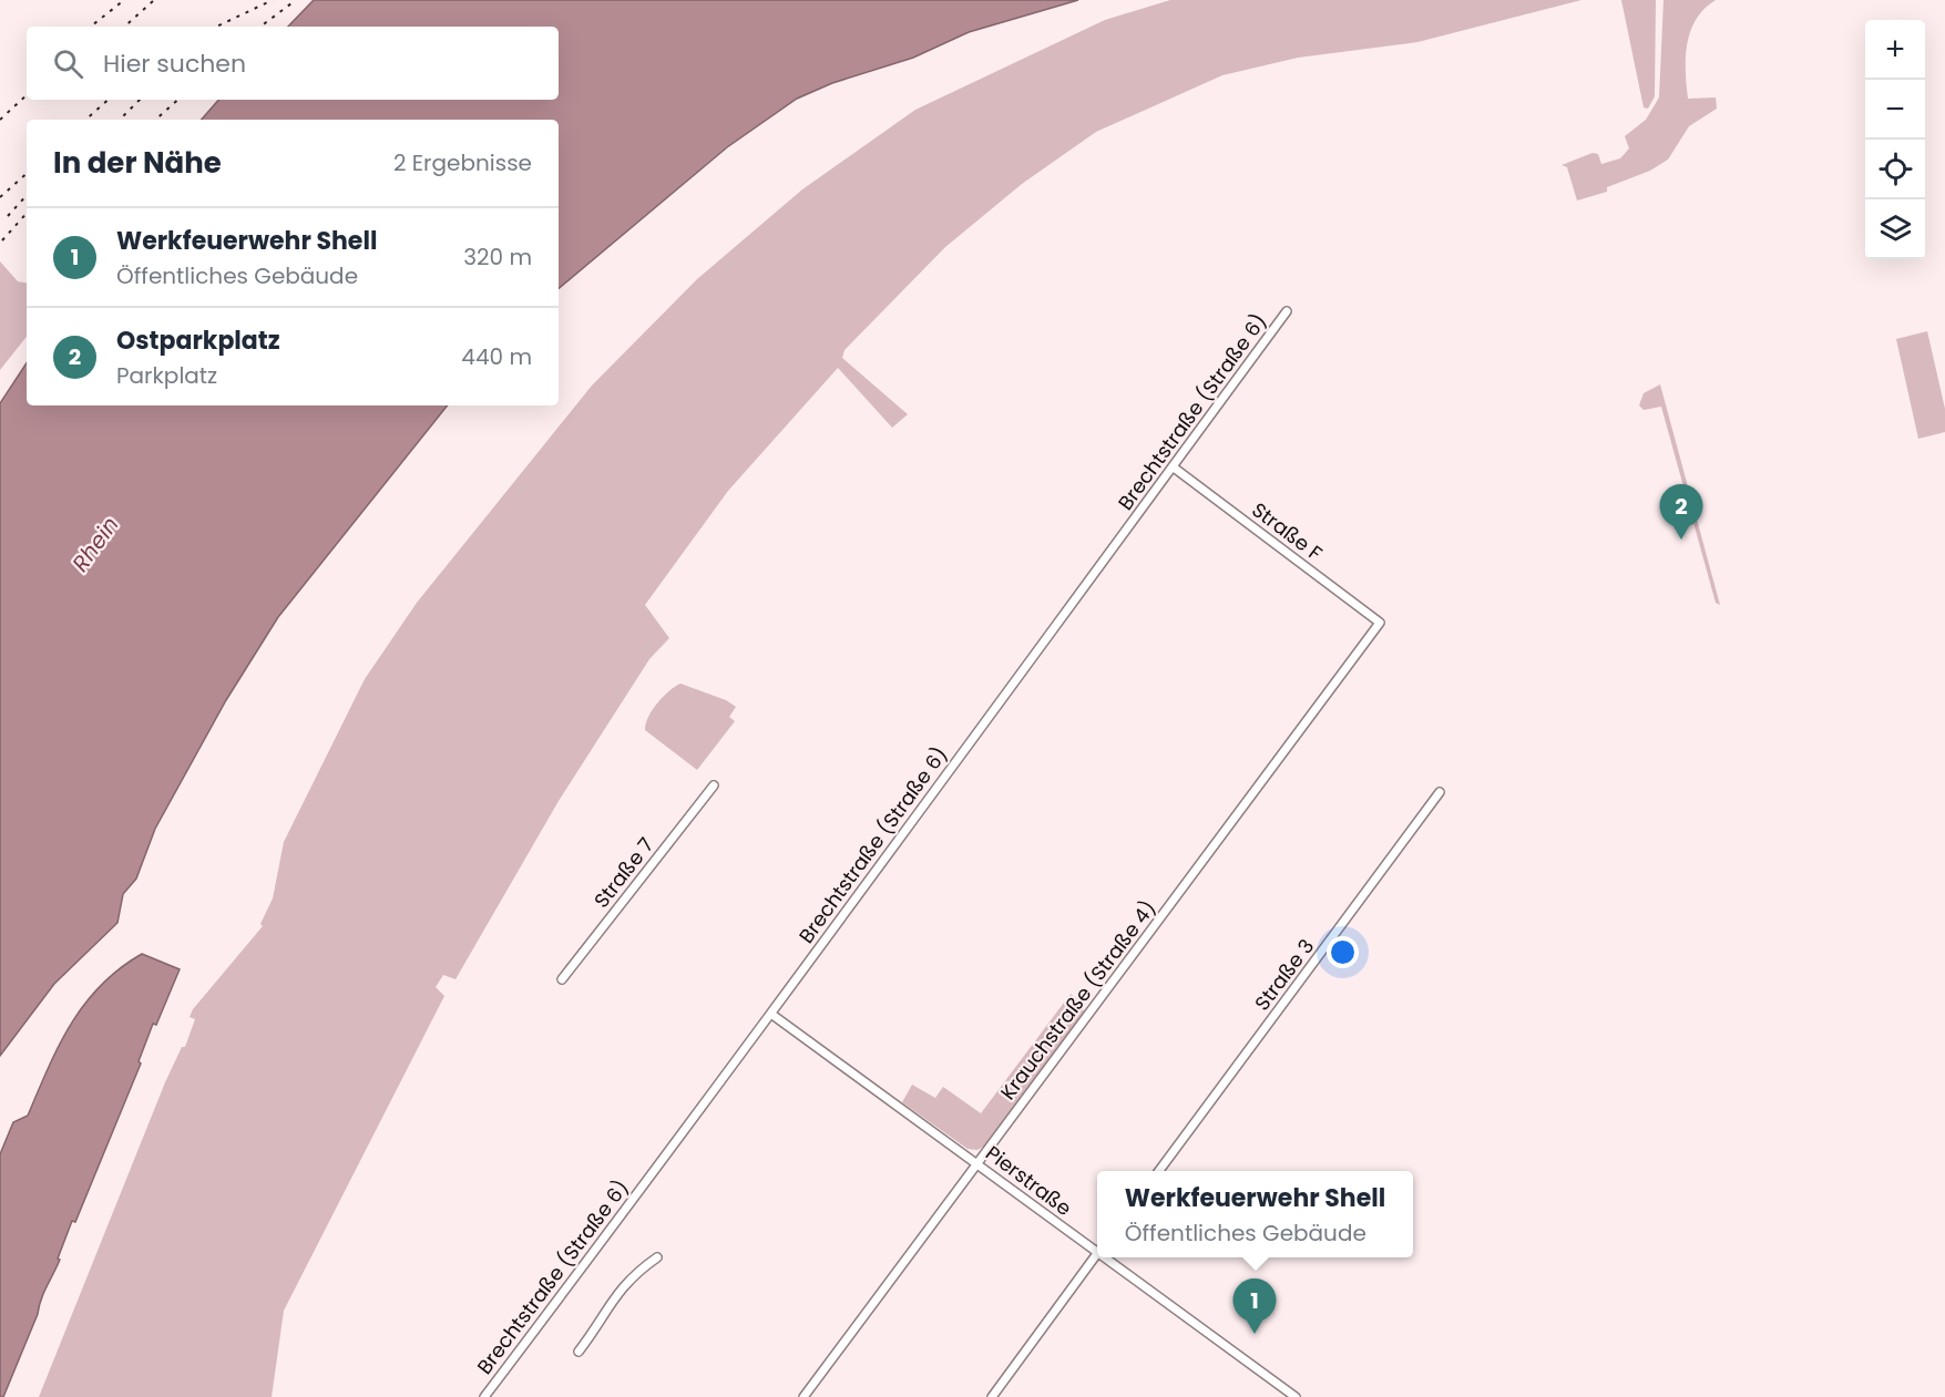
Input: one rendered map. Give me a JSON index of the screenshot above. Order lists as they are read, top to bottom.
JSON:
{
  "streets": {
    "street": [
      "Brechtstraße (Straße 6)",
      "Straße F",
      "Straße 7",
      "Straße 3",
      "Krauchstraße (Straße 4)",
      "Pierstraße"
    ]
  },
  "crossings": [
    ["Brechtstraße (Straße 6)", "Straße F"],
    ["Brechtstraße (Straße 6)", "Pierstraße"],
    ["Straße F", "Krauchstraße (Straße 4)"],
    ["Krauchstraße (Straße 4)", "Pierstraße"]
  ],
  "water": ["Rhein"],
  "page": {
    "map_buttons": ["+", "−"],
    "search": "Hier suchen",
    "heading": ["In der Nähe", "2 Ergebnisse"],
    "list": [
      {
        "mark": "1",
        "name": "Werkfeuerwehr Shell",
        "note": "Öffentliches Gebäude",
        "value": "320 m"
      },
      {
        "mark": "2",
        "name": "Ostparkplatz",
        "note": "Parkplatz",
        "value": "440 m"
      }
    ],
    "pins": ["2", "1"],
    "popup": ["Werkfeuerwehr Shell", "Öffentliches Gebäude"]
  }
}
